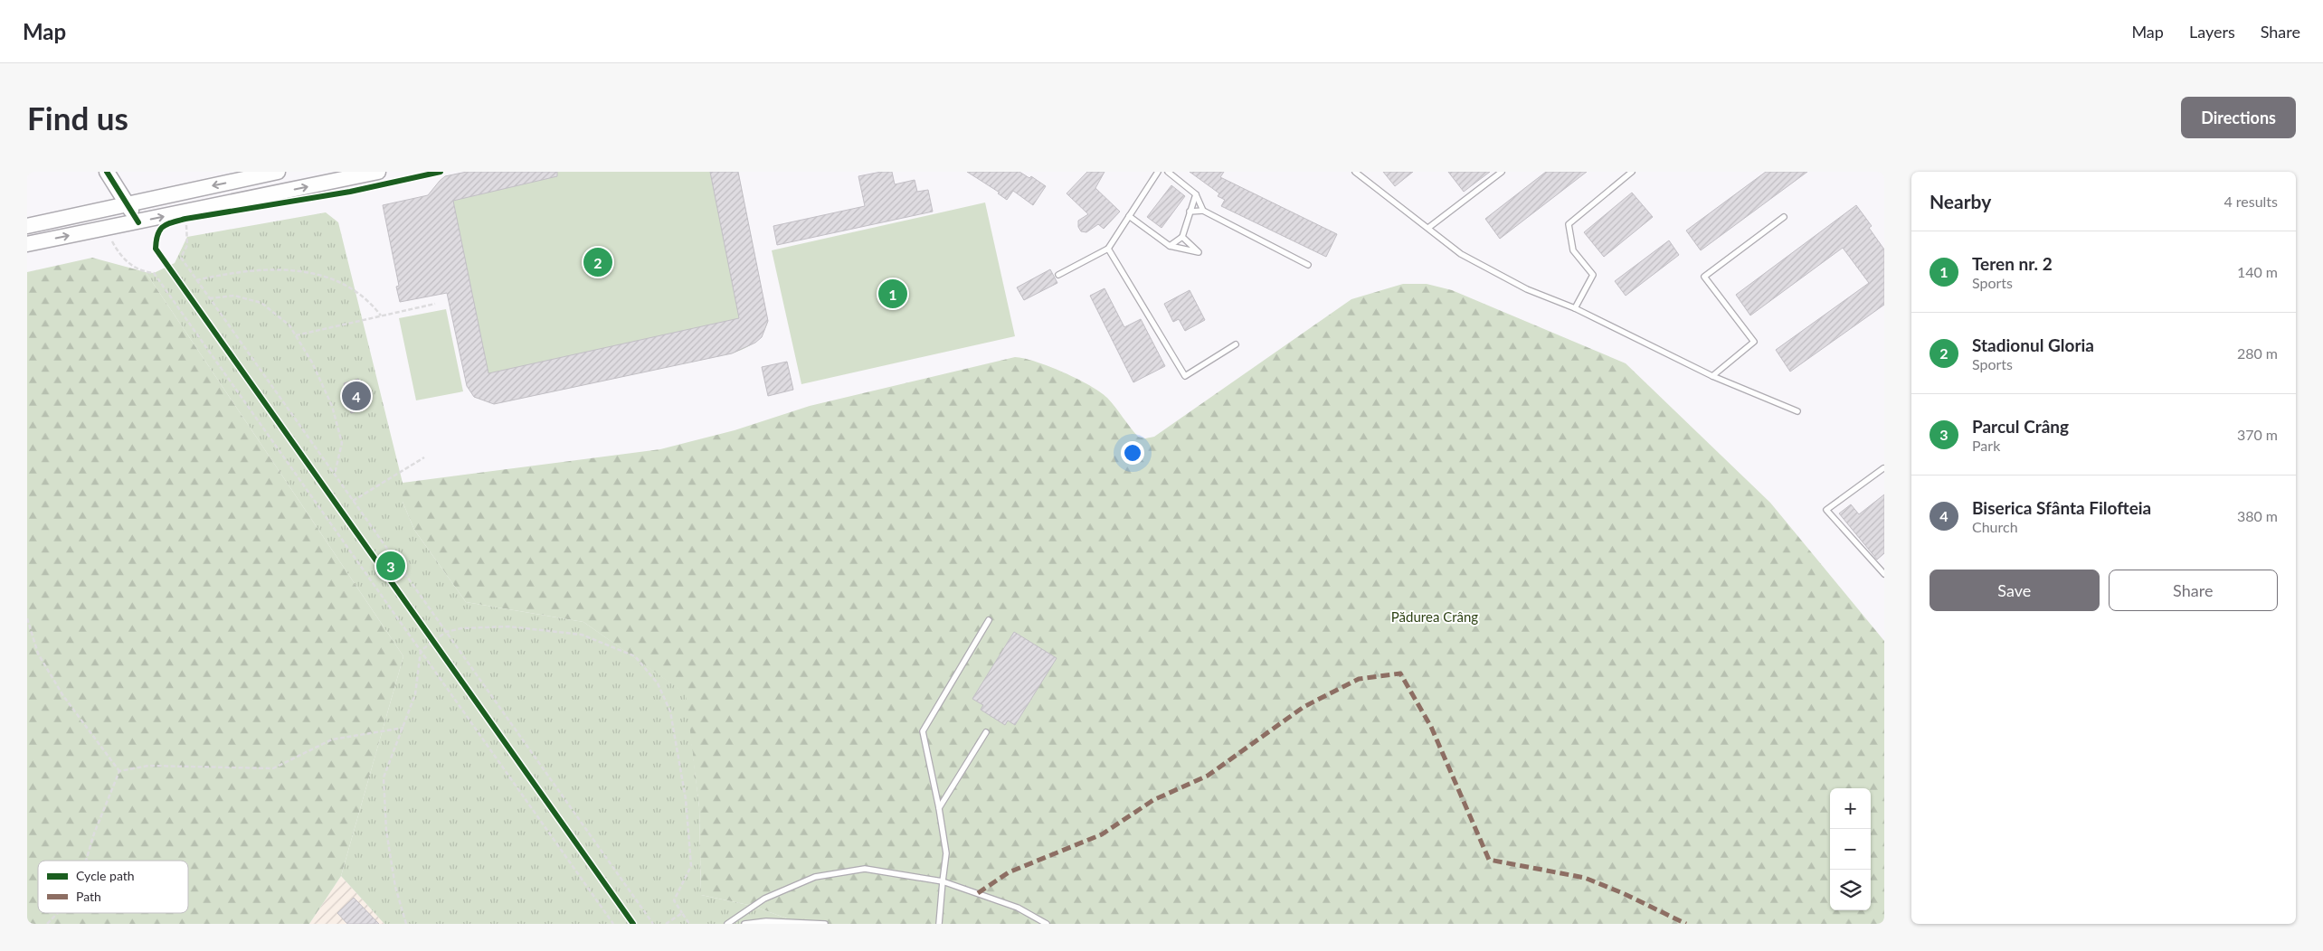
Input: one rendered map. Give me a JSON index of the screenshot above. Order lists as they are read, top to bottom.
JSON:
{
  "parks": ["Pădurea Crâng"],
  "legend": ["Cycle path", "Path"],
  "page": {
    "header": "Map",
    "nav": ["Map", "Layers", "Share"],
    "buttons": [
      "Directions",
      ["Save", "Share"]
    ],
    "title": "Find us",
    "heading": ["Nearby", "4 results"],
    "list": [
      {
        "mark": "1",
        "name": "Teren nr. 2",
        "note": "Sports",
        "value": "140 m"
      },
      {
        "mark": "2",
        "name": "Stadionul Gloria",
        "note": "Sports",
        "value": "280 m"
      },
      {
        "mark": "3",
        "name": "Parcul Crâng",
        "note": "Park",
        "value": "370 m"
      },
      {
        "mark": "4",
        "name": "Biserica Sfânta Filofteia",
        "note": "Church",
        "value": "380 m"
      }
    ],
    "pins": [
      "2",
      "1",
      "4",
      "3"
    ],
    "map_buttons": ["+", "−"]
  }
}
